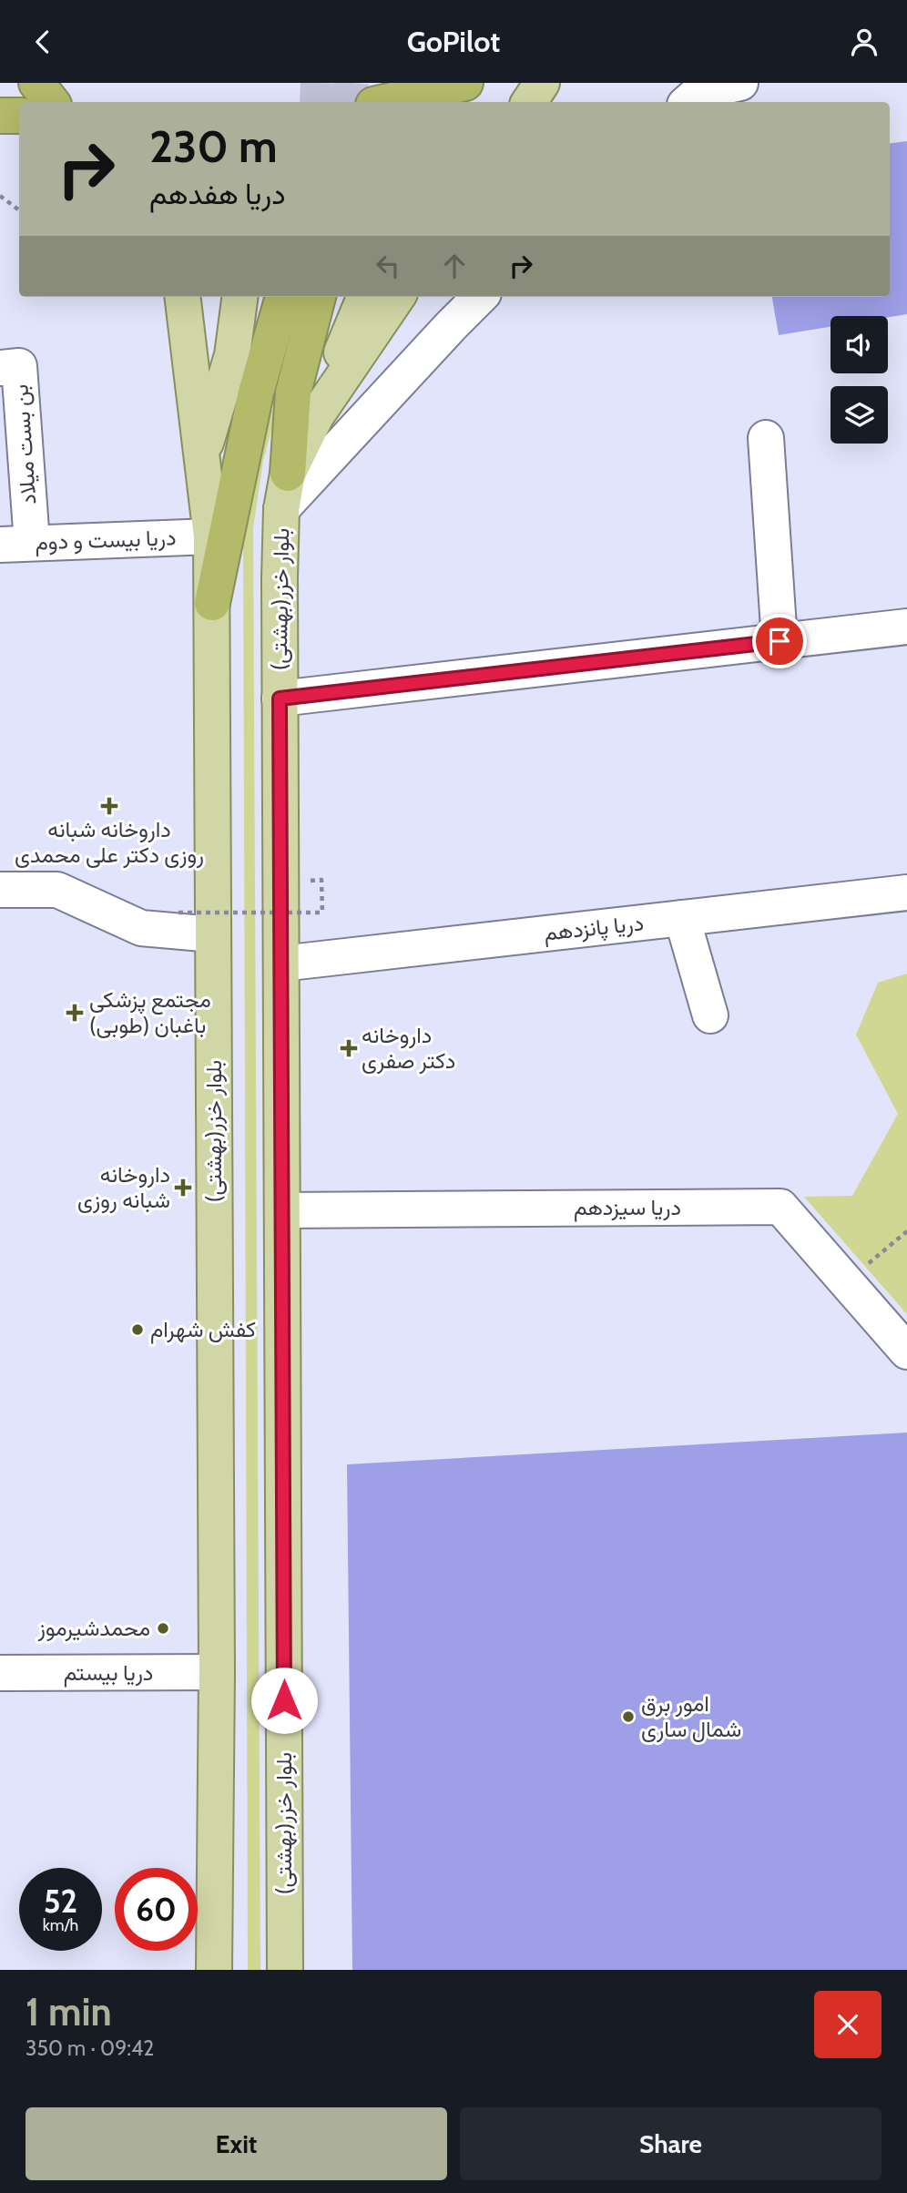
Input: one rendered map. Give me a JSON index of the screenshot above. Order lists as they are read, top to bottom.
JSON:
{
  "streets": {
    "main road": ["بلوار خزر(بهشتی)"],
    "street": [
      "بن بست میلاد",
      "دریا بیست و دوم",
      "دریا پانزدهم",
      "دریا سیزدهم",
      "دریا بیستم"
    ]
  },
  "crossings": [
    ["بن بست میلاد", "دریا بیست و دوم"],
    ["دریا بیست و دوم", "بلوار خزر(بهشتی)"],
    ["بلوار خزر(بهشتی)", "دریا پانزدهم"],
    ["بلوار خزر(بهشتی)", "دریا سیزدهم"],
    ["بلوار خزر(بهشتی)", "دریا بیستم"]
  ],
  "places": {
    "health": [
      "داروخانه شبانه روزی دکتر علی محمدی",
      "مجتمع پزشکی باغبان (طوبی)",
      "داروخانه دکتر صفری",
      "داروخانه شبانه روزی"
    ],
    "other": ["کفش شهرام", "محمدشیرموز", "امور برق شمال ساری"]
  },
  "page": {
    "header": "GoPilot",
    "turn": ["230 m", "دریا هفدهم"],
    "speed": "52 km/h",
    "limit": "60",
    "heading": ["1 min", "350 m · 09:42"],
    "buttons": ["Exit", "Share"]
  }
}
